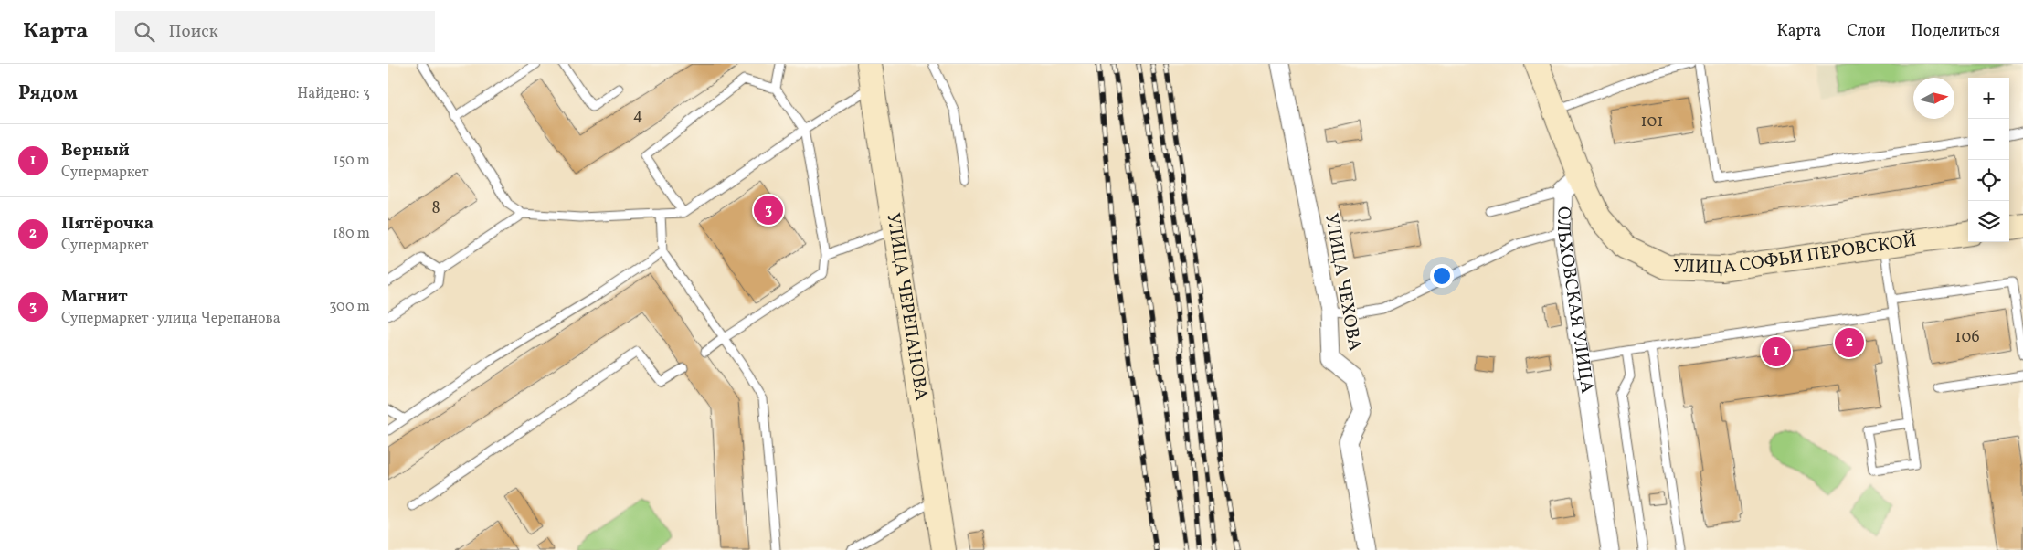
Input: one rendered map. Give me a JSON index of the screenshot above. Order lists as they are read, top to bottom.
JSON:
{
  "streets": {
    "street": [
      "УЛИЦА СОФЬИ ПЕРОВСКОЙ",
      "УЛИЦА ЧЕХОВА",
      "ОЛЬХОВСКАЯ УЛИЦА",
      "УЛИЦА ЧЕРЕПАНОВА"
    ]
  },
  "crossings": [
    ["УЛИЦА СОФЬИ ПЕРОВСКОЙ", "ОЛЬХОВСКАЯ УЛИЦА"]
  ],
  "house_numbers": [
    "4",
    "101",
    "8",
    "106"
  ],
  "north": "right",
  "page": {
    "header": "Карта",
    "search": "Поиск",
    "nav": ["Карта", "Слои", "Поделиться"],
    "heading": ["Рядом", "Найдено: 3"],
    "map_buttons": ["+", "−"],
    "list": [
      {
        "mark": "1",
        "name": "Верный",
        "note": "Супермаркет",
        "value": "150 m"
      },
      {
        "mark": "2",
        "name": "Пятёрочка",
        "note": "Супермаркет",
        "value": "180 m"
      },
      {
        "mark": "3",
        "name": "Магнит",
        "note": "Супермаркет · улица Черепанова",
        "value": "300 m"
      }
    ],
    "pins": ["3", "2", "1"]
  }
}
